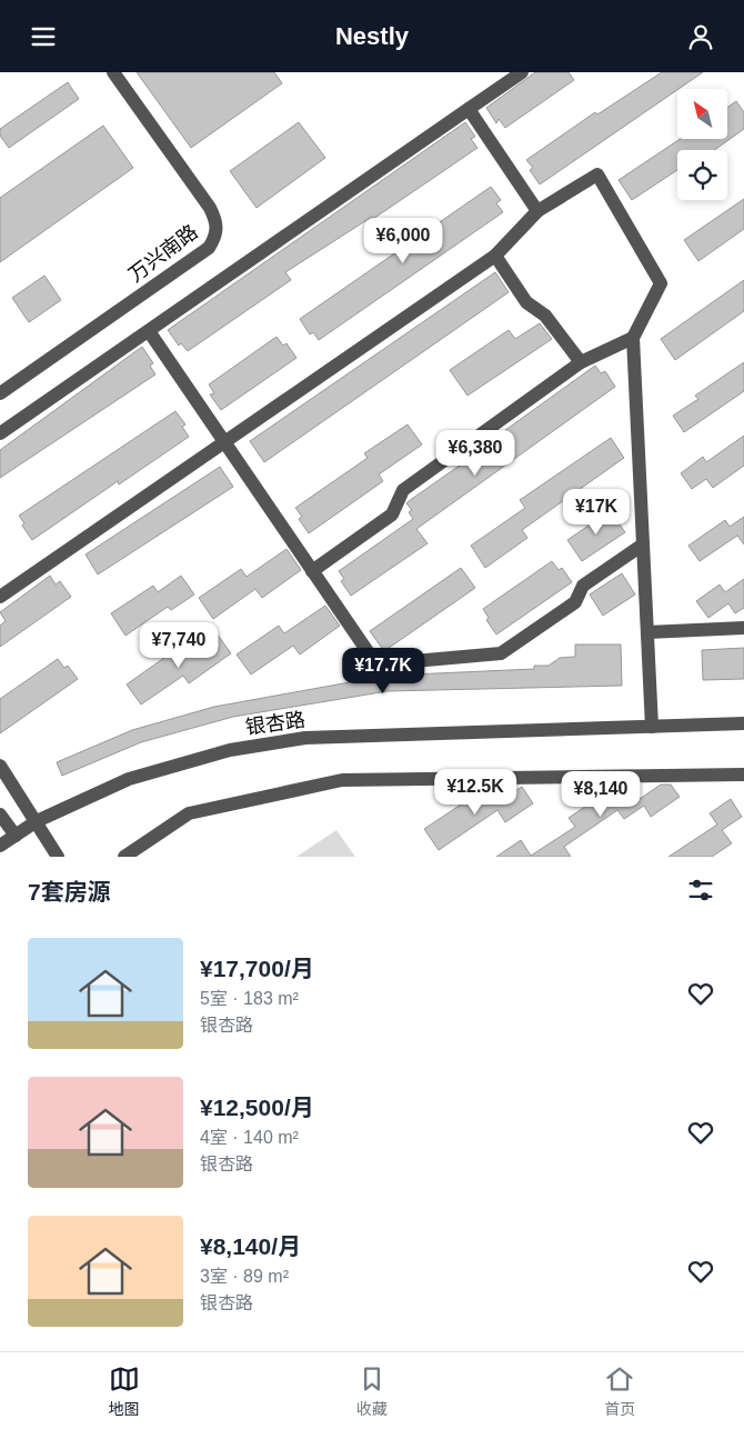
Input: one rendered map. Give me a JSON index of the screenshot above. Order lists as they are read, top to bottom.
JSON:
{
  "streets": {
    "street": ["万兴南路", "银杏路"]
  },
  "north": "top left",
  "page": {
    "header": "Nestly",
    "price": [
      "¥6,000",
      "¥6,380",
      "¥17K",
      "¥7,740",
      "¥17.7K",
      "¥12.5K",
      "¥8,140"
    ],
    "heading": "7套房源",
    "list": [
      {
        "name": "¥17,700/月",
        "note": "5室 · 183 m² · 银杏路"
      },
      {
        "name": "¥12,500/月",
        "note": "4室 · 140 m² · 银杏路"
      },
      {
        "name": "¥8,140/月",
        "note": "3室 · 89 m² · 银杏路"
      }
    ],
    "tabs": ["地图", "收藏", "首页"]
  }
}
